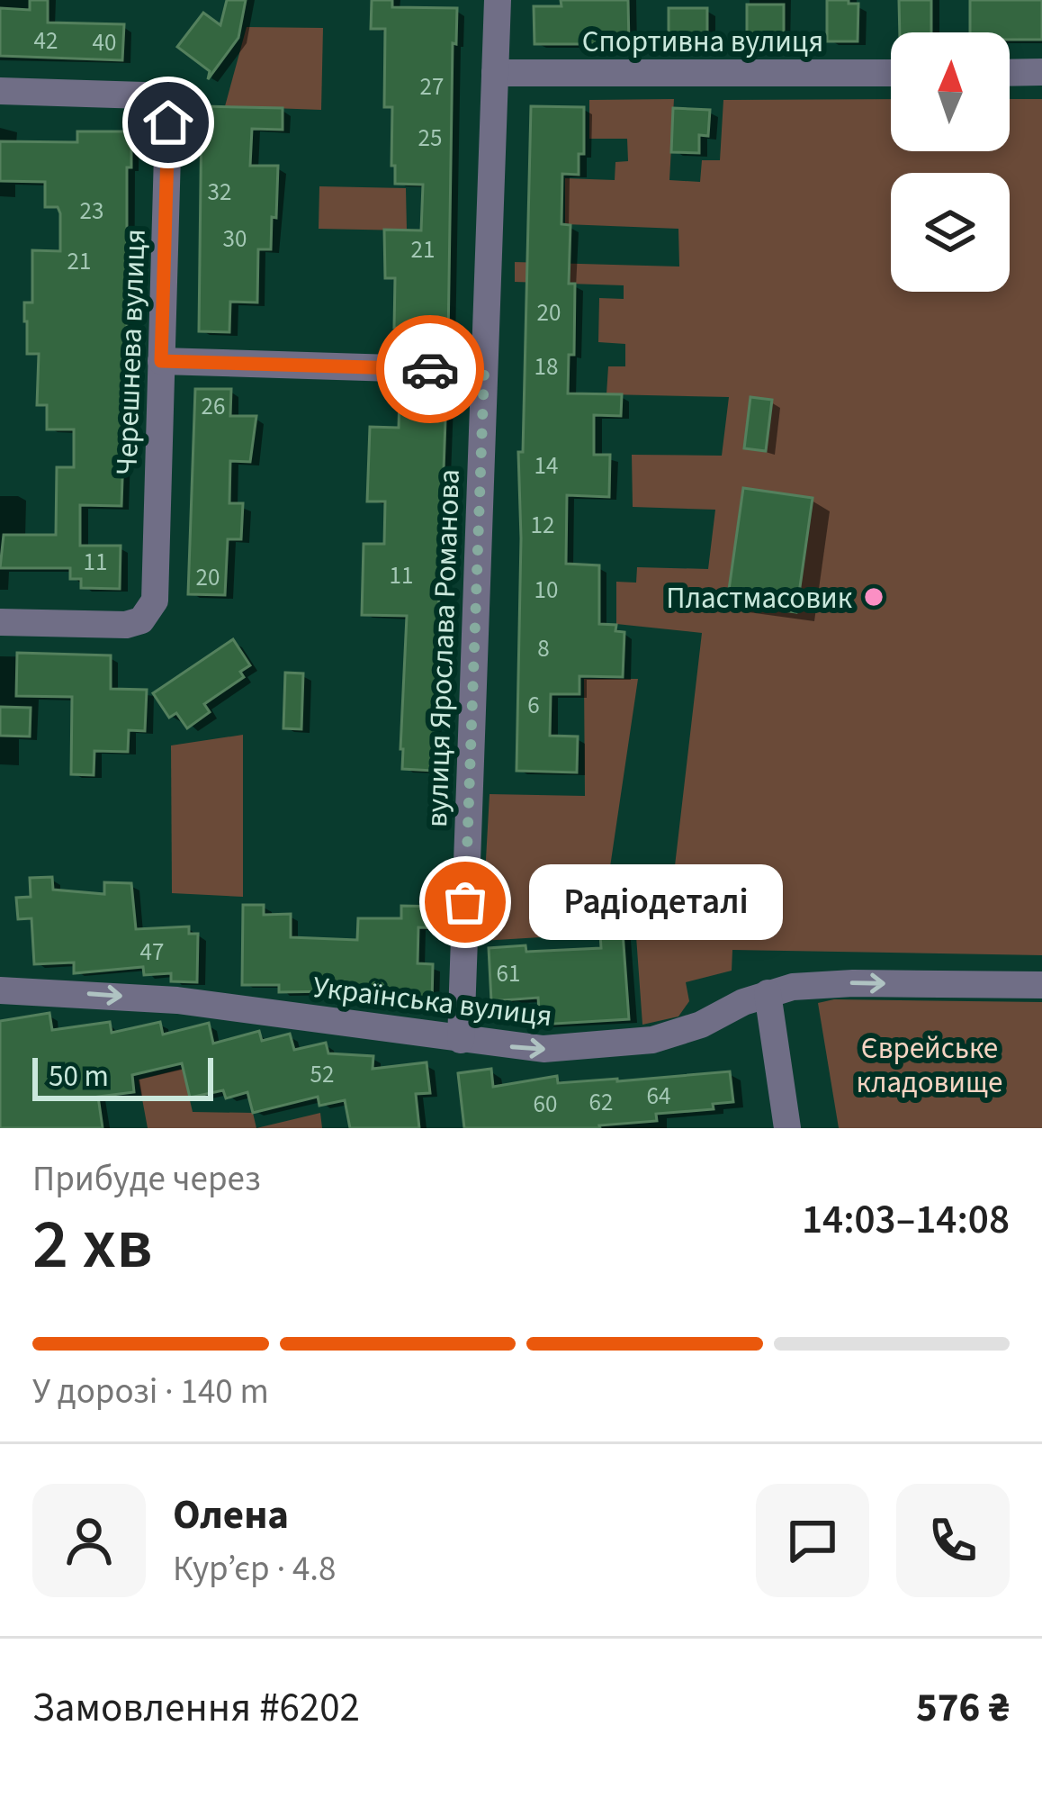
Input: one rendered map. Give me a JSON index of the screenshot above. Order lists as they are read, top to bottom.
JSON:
{
  "streets": {
    "street": [
      "Спортивна вулиця",
      "Черешнева вулиця",
      "вулиця Ярослава Романова",
      "Українська вулиця"
    ]
  },
  "crossings": [
    ["Спортивна вулиця", "вулиця Ярослава Романова"],
    ["вулиця Ярослава Романова", "Українська вулиця"]
  ],
  "one_way": ["Українська вулиця"],
  "parks": ["Єврейське кладовище"],
  "places": ["Пластмасовик", "Радіодеталі"],
  "house_numbers": [
    "42",
    "40",
    "27",
    "25",
    "32",
    "23",
    "30",
    "21",
    "21",
    "20",
    "18",
    "26",
    "14",
    "12",
    "11",
    "11",
    "20",
    "10",
    "8",
    "6",
    "47",
    "61",
    "52",
    "64",
    "62",
    "60"
  ],
  "scale_bar": "50 m",
  "north": "top",
  "page": {
    "bubble": "Радіодеталі",
    "scale": "50 m",
    "heading": ["2 хв", "Прибуде через", "14:03–14:08"],
    "panel": [
      "Олена",
      "Кур’єр · 4.8",
      "Замовлення #6202",
      "576 ₴"
    ],
    "bar": "У дорозі · 140 m"
  }
}
